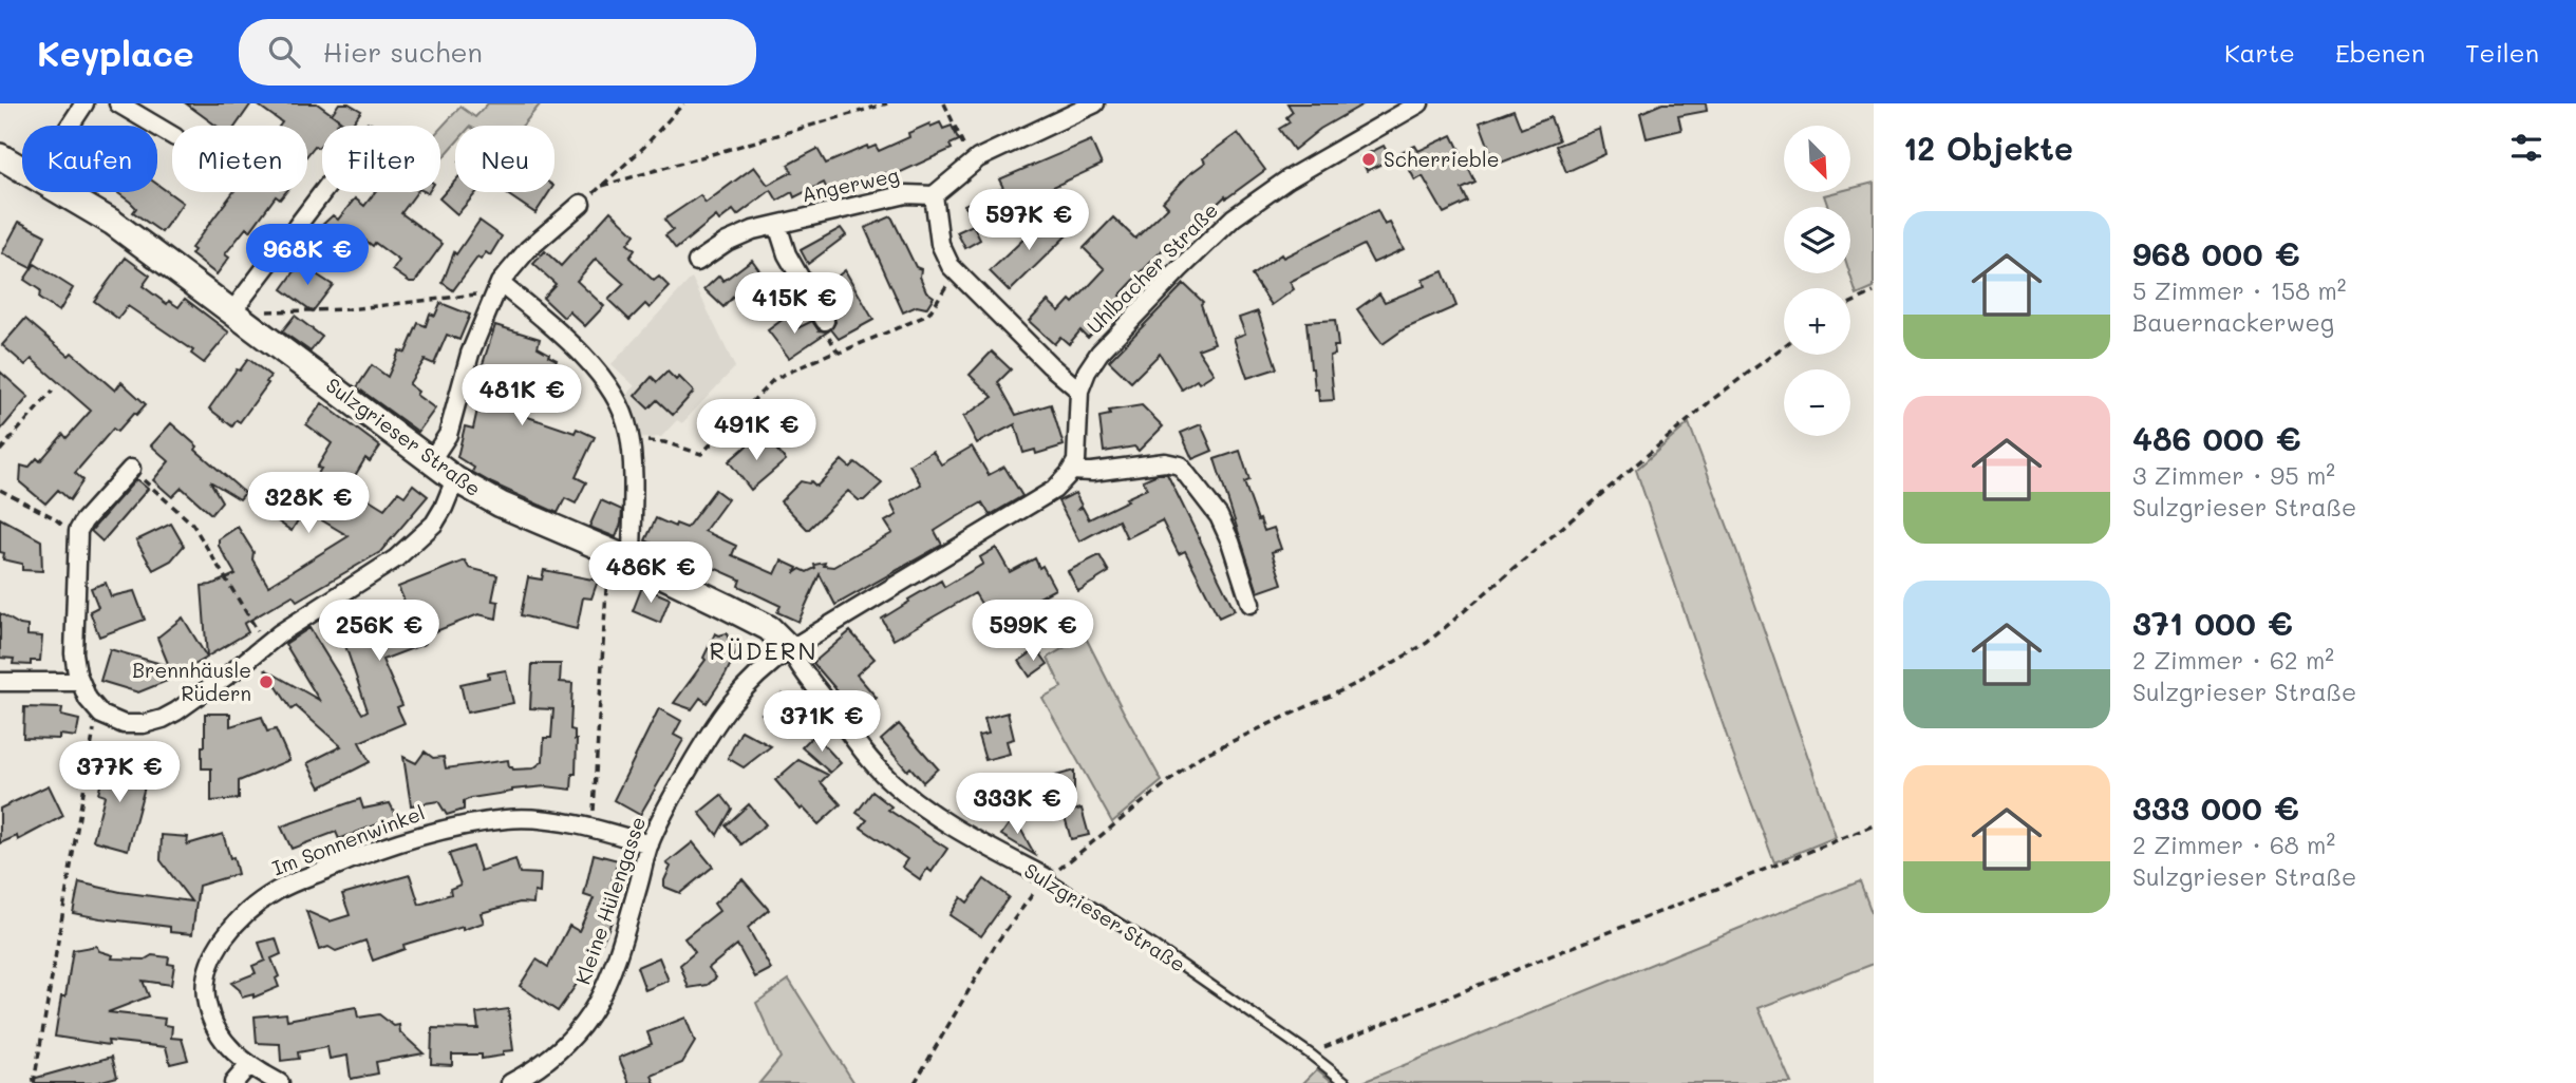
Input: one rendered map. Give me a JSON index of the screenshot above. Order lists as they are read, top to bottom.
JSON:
{
  "streets": {
    "street": [
      "Angerweg",
      "Uhlbacher Straße",
      "Sulzgrieser Straße",
      "Im Sonnenwinkel",
      "Kleine Hülengasse"
    ]
  },
  "crossings": [
    ["Sulzgrieser Straße", "Kleine Hülengasse"],
    ["Im Sonnenwinkel", "Kleine Hülengasse"]
  ],
  "districts": ["RÜDERN"],
  "places": ["Scherrieble", "Brennhäusle Rüdern"],
  "north": "bottom right",
  "page": {
    "header": "Keyplace",
    "search": "Hier suchen",
    "nav": ["Karte", "Ebenen", "Teilen"],
    "heading": "12 Objekte",
    "map_buttons": ["+", "−"],
    "chip": [
      "Kaufen",
      "Mieten",
      "Filter",
      "Neu"
    ],
    "price": [
      "597K €",
      "968K €",
      "415K €",
      "481K €",
      "491K €",
      "328K €",
      "486K €",
      "256K €",
      "599K €",
      "371K €",
      "377K €",
      "333K €"
    ],
    "list": [
      {
        "name": "968 000 €",
        "note": "5 Zimmer · 158 m² · Bauernackerweg"
      },
      {
        "name": "486 000 €",
        "note": "3 Zimmer · 95 m² · Sulzgrieser Straße"
      },
      {
        "name": "371 000 €",
        "note": "2 Zimmer · 62 m² · Sulzgrieser Straße"
      },
      {
        "name": "333 000 €",
        "note": "2 Zimmer · 68 m² · Sulzgrieser Straße"
      }
    ]
  }
}
